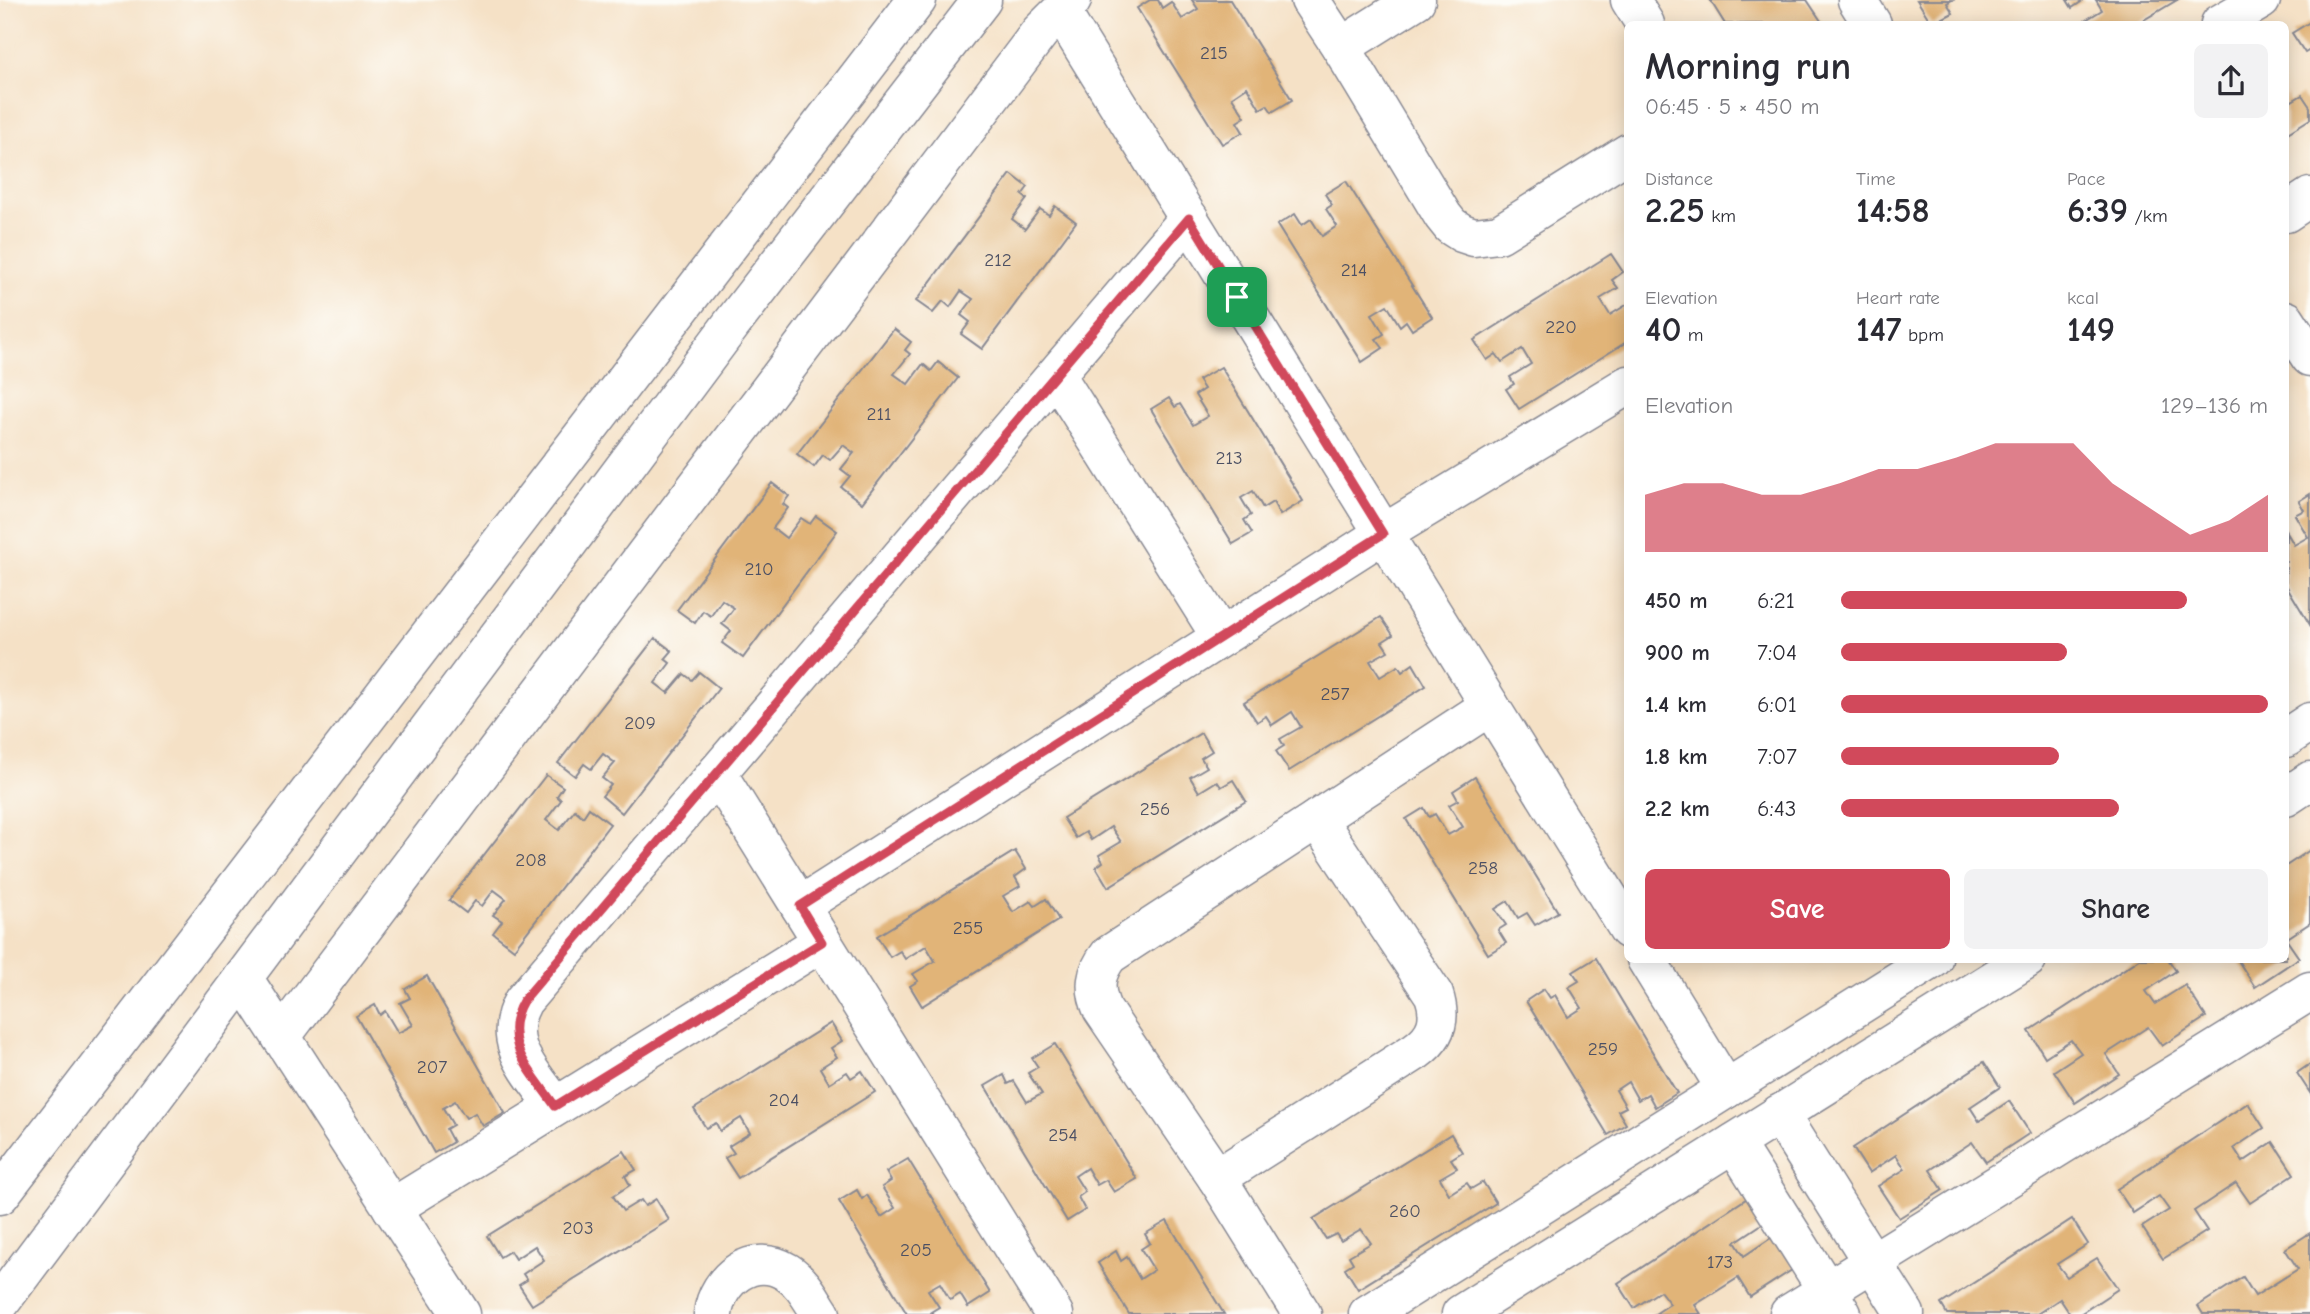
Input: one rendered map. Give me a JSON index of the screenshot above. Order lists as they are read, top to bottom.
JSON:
{
  "house_numbers": [
    "215",
    "212",
    "214",
    "220",
    "211",
    "213",
    "210",
    "257",
    "209",
    "256",
    "208",
    "258",
    "255",
    "259",
    "207",
    "204",
    "254",
    "260",
    "203",
    "205",
    "173"
  ],
  "page": {
    "heading": ["Morning run", "06:45 · 5 × 450 m"],
    "stats": [
      ["Distance", "2.25 km"],
      ["Time", "14:58"],
      ["Pace", "6:39 /km"],
      ["Elevation", "40 m"],
      ["Heart rate", "147 bpm"],
      ["kcal", "149"]
    ],
    "chart": ["Elevation", "129–136 m"],
    "list": [
      {
        "name": "450 m",
        "note": "6:21"
      },
      {
        "name": "900 m",
        "note": "7:04"
      },
      {
        "name": "1.4 km",
        "note": "6:01"
      },
      {
        "name": "1.8 km",
        "note": "7:07"
      },
      {
        "name": "2.2 km",
        "note": "6:43"
      }
    ],
    "buttons": ["Save", "Share"]
  }
}
